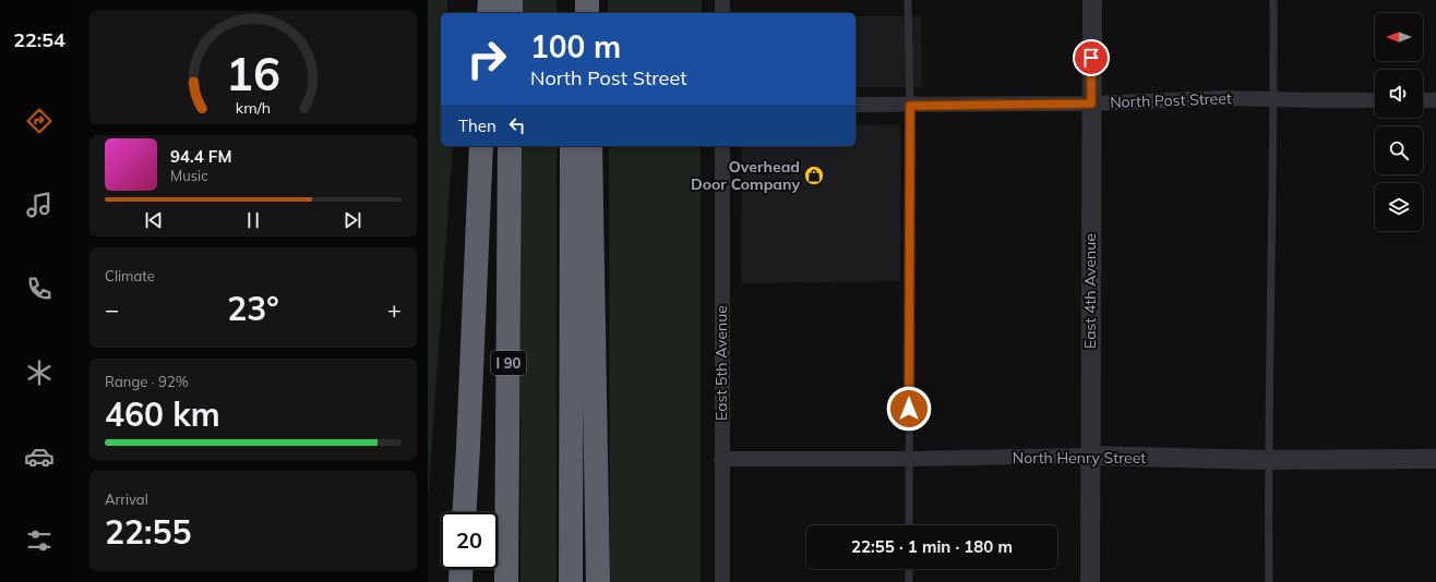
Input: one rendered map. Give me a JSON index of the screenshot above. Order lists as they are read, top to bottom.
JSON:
{
  "streets": {
    "highway": ["I 90"],
    "street": [
      "North Post Street",
      "East 4th Avenue",
      "East 5th Avenue",
      "North Henry Street"
    ]
  },
  "crossings": [
    ["North Post Street", "East 4th Avenue"],
    ["East 4th Avenue", "North Henry Street"],
    ["East 5th Avenue", "North Henry Street"]
  ],
  "places": {
    "shop": ["Overhead Door Company"]
  },
  "north": "left",
  "page": {
    "tabs": "22:54",
    "turn": ["100 m", "North Post Street"],
    "then": "Then",
    "song": ["94.4 FM", "Music"],
    "tile": [
      "Climate",
      ["Range · 92%", "460 km"],
      ["Arrival", "22:55"]
    ],
    "heat": ["−", "23°", "+"],
    "limit": "20",
    "trip": "22:55 · 1 min · 180 m",
    "gauge": ["16", "km/h"]
  }
}
